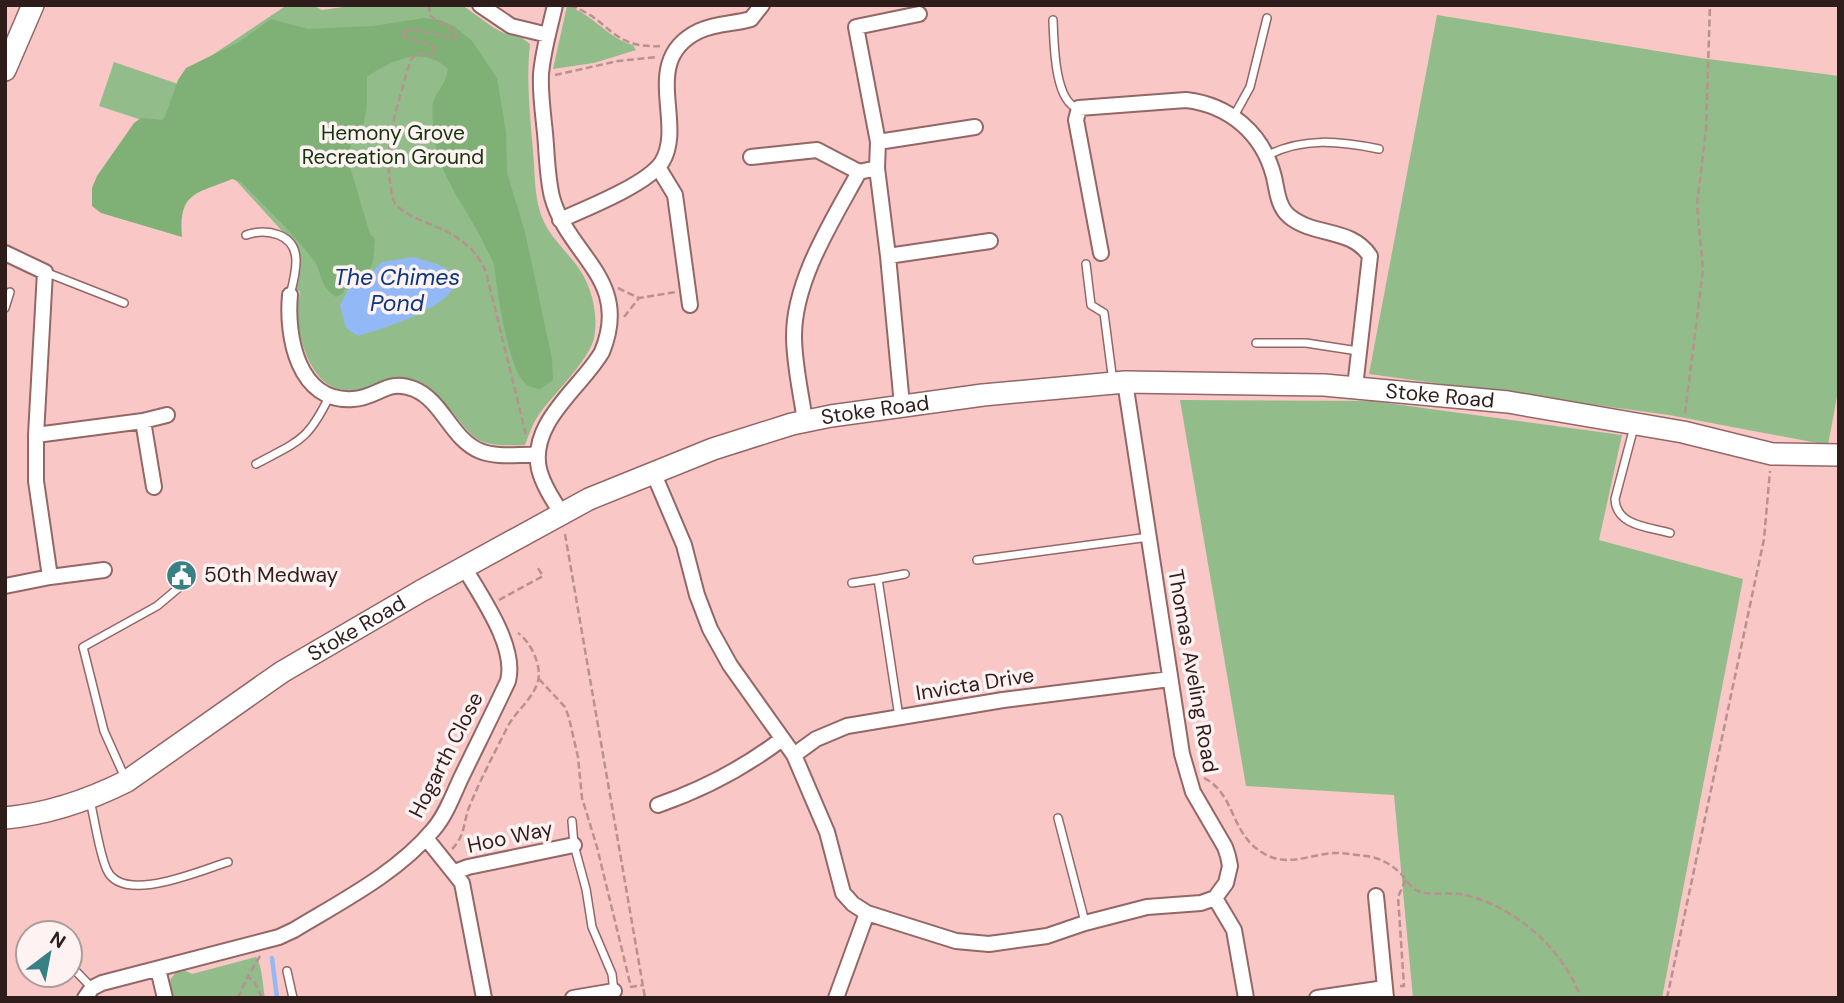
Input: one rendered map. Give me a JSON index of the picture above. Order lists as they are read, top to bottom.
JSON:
{
  "streets": {
    "street": [
      "Stoke Road",
      "Thomas Aveling Road",
      "Invicta Drive",
      "Hogarth Close",
      "Hoo Way"
    ]
  },
  "crossings": [
    ["Stoke Road", "Thomas Aveling Road"],
    ["Stoke Road", "Hogarth Close"],
    ["Thomas Aveling Road", "Invicta Drive"]
  ],
  "water": ["The Chimes Pond"],
  "parks": ["Hemony Grove Recreation Ground"],
  "places": {
    "public building": ["50th Medway"]
  },
  "north": "top right"
}
